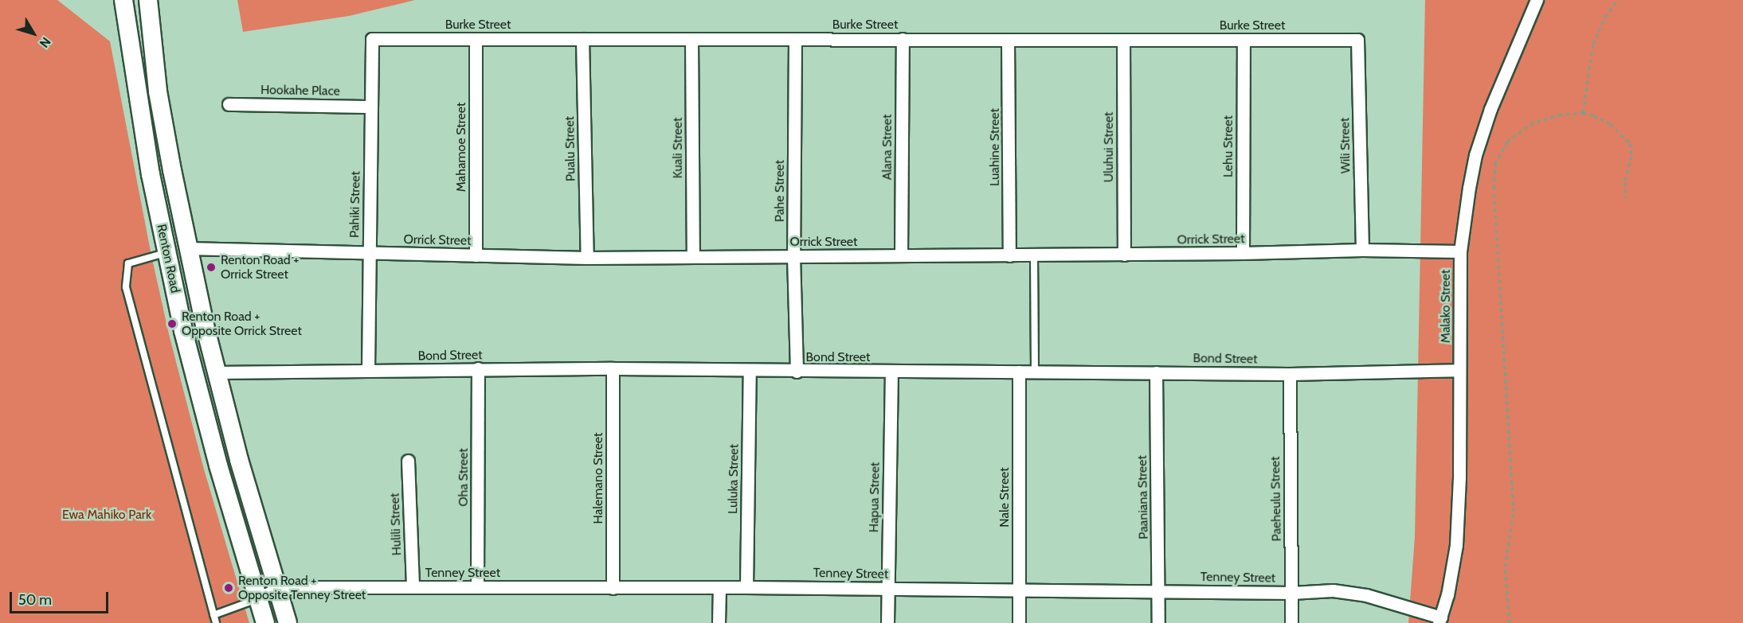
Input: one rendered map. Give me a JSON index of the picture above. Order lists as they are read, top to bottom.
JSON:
{
  "streets": {
    "street": [
      "Burke Street",
      "Hookahe Place",
      "Wili Street",
      "Lehu Street",
      "Mahamoe Street",
      "Alana Street",
      "Luahine Street",
      "Uluhui Street",
      "Kuali Street",
      "Pualu Street",
      "Pahe Street",
      "Pahiki Street",
      "Orrick Street",
      "Renton Road",
      "Malako Street",
      "Bond Street",
      "Oha Street",
      "Halemano Street",
      "Luluka Street",
      "Hapua Street",
      "Nale Street",
      "Paaniana Street",
      "Paeheulu Street",
      "Hulili Street",
      "Tenney Street"
    ]
  },
  "crossings": [
    ["Burke Street", "Wili Street"],
    ["Burke Street", "Lehu Street"],
    ["Burke Street", "Mahamoe Street"],
    ["Burke Street", "Alana Street"],
    ["Burke Street", "Luahine Street"],
    ["Burke Street", "Uluhui Street"],
    ["Burke Street", "Kuali Street"],
    ["Burke Street", "Pualu Street"],
    ["Burke Street", "Pahe Street"],
    ["Burke Street", "Pahiki Street"],
    ["Hookahe Place", "Pahiki Street"],
    ["Wili Street", "Orrick Street"],
    ["Lehu Street", "Orrick Street"],
    ["Mahamoe Street", "Orrick Street"],
    ["Alana Street", "Orrick Street"],
    ["Luahine Street", "Orrick Street"],
    ["Uluhui Street", "Orrick Street"],
    ["Kuali Street", "Orrick Street"],
    ["Pualu Street", "Orrick Street"],
    ["Pahe Street", "Orrick Street"],
    ["Pahe Street", "Bond Street"],
    ["Pahiki Street", "Orrick Street"],
    ["Pahiki Street", "Bond Street"],
    ["Orrick Street", "Renton Road"],
    ["Orrick Street", "Malako Street"],
    ["Renton Road", "Bond Street"],
    ["Renton Road", "Tenney Street"],
    ["Malako Street", "Bond Street"],
    ["Malako Street", "Tenney Street"],
    ["Bond Street", "Oha Street"],
    ["Bond Street", "Halemano Street"],
    ["Bond Street", "Luluka Street"],
    ["Bond Street", "Hapua Street"],
    ["Bond Street", "Nale Street"],
    ["Bond Street", "Paaniana Street"],
    ["Bond Street", "Paeheulu Street"],
    ["Oha Street", "Tenney Street"],
    ["Halemano Street", "Tenney Street"],
    ["Luluka Street", "Tenney Street"],
    ["Hapua Street", "Tenney Street"],
    ["Nale Street", "Tenney Street"],
    ["Paaniana Street", "Tenney Street"],
    ["Paeheulu Street", "Tenney Street"],
    ["Hulili Street", "Tenney Street"]
  ],
  "parks": ["Ewa Mahiko Park"],
  "places": ["Renton Road + Orrick Street", "Renton Road + Opposite Orrick Street", "Renton Road + Opposite Tenney Street"],
  "scale_bar": "50 m",
  "north": "bottom right"
}
